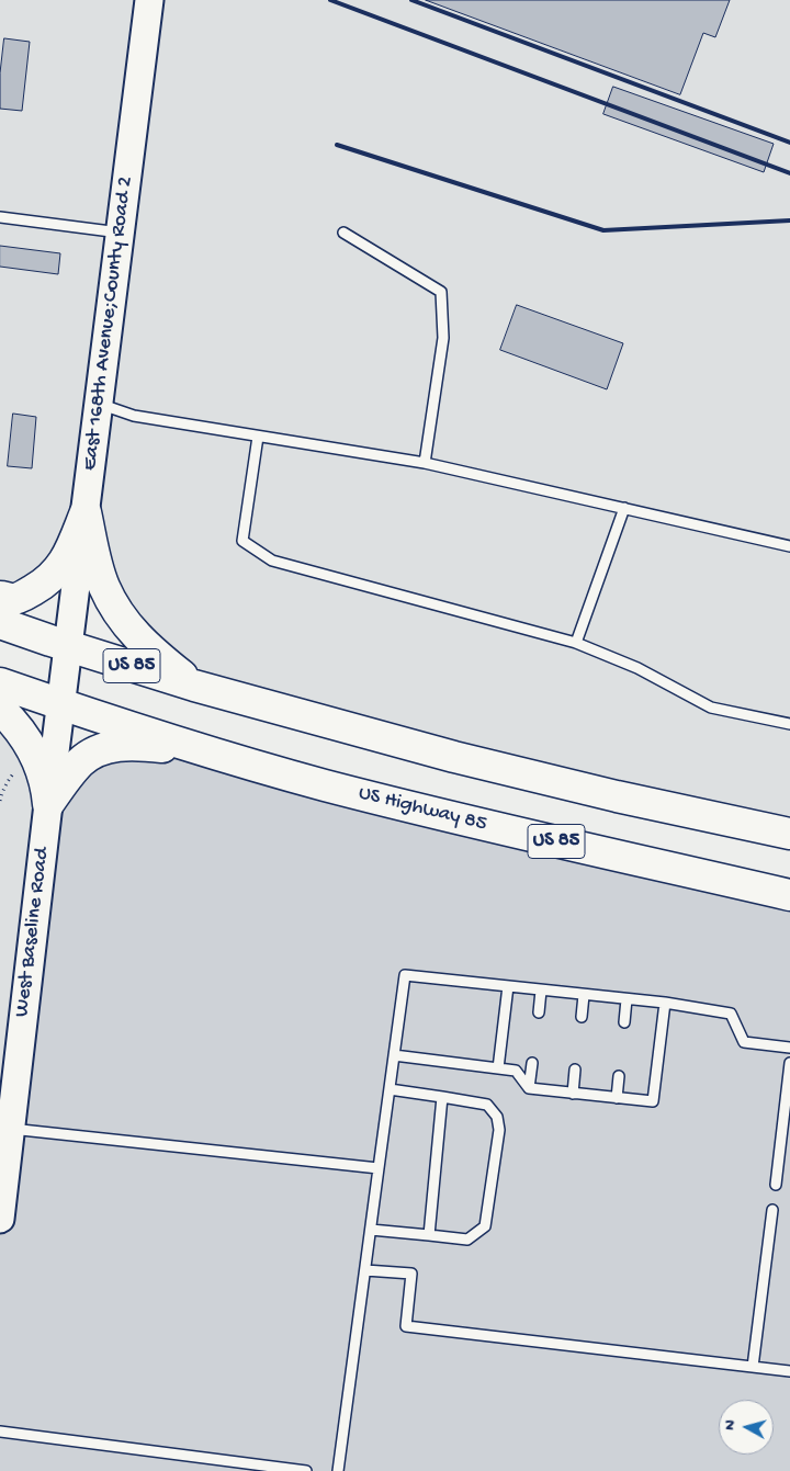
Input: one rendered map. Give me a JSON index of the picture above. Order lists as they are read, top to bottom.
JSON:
{
  "streets": {
    "highway": ["US 85", "US Highway 85"],
    "main road": ["East 168th Avenue;County Road 2", "West Baseline Road"]
  },
  "crossings": [
    ["East 168th Avenue;County Road 2", "US 85"],
    ["East 168th Avenue;County Road 2", "West Baseline Road"],
    ["US 85", "US Highway 85"],
    ["US 85", "West Baseline Road"],
    ["US Highway 85", "West Baseline Road"]
  ],
  "north": "left"
}
